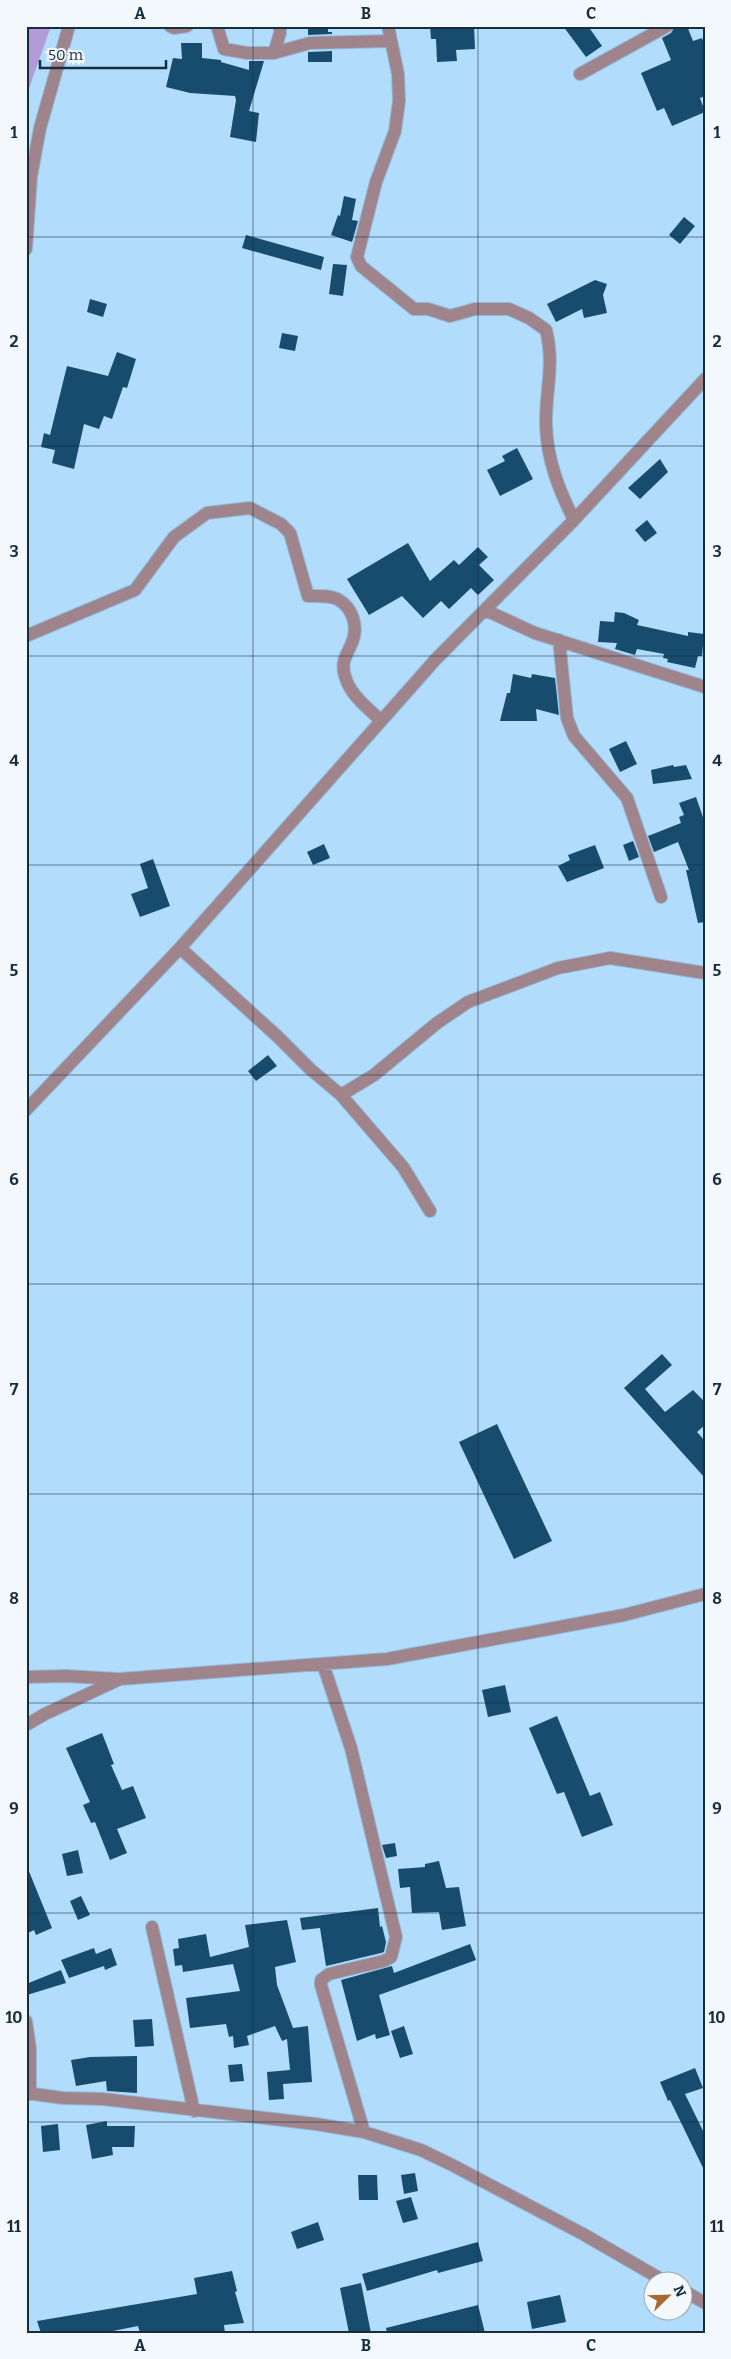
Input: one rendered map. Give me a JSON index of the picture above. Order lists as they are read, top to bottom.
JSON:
{
  "scale_bar": "50 m",
  "north": "top right",
  "grid": {
    "columns": ["A", "B", "C"],
    "rows": [
      "1",
      "2",
      "3",
      "4",
      "5",
      "6",
      "7",
      "8",
      "9",
      "10",
      "11"
    ]
  }
}
